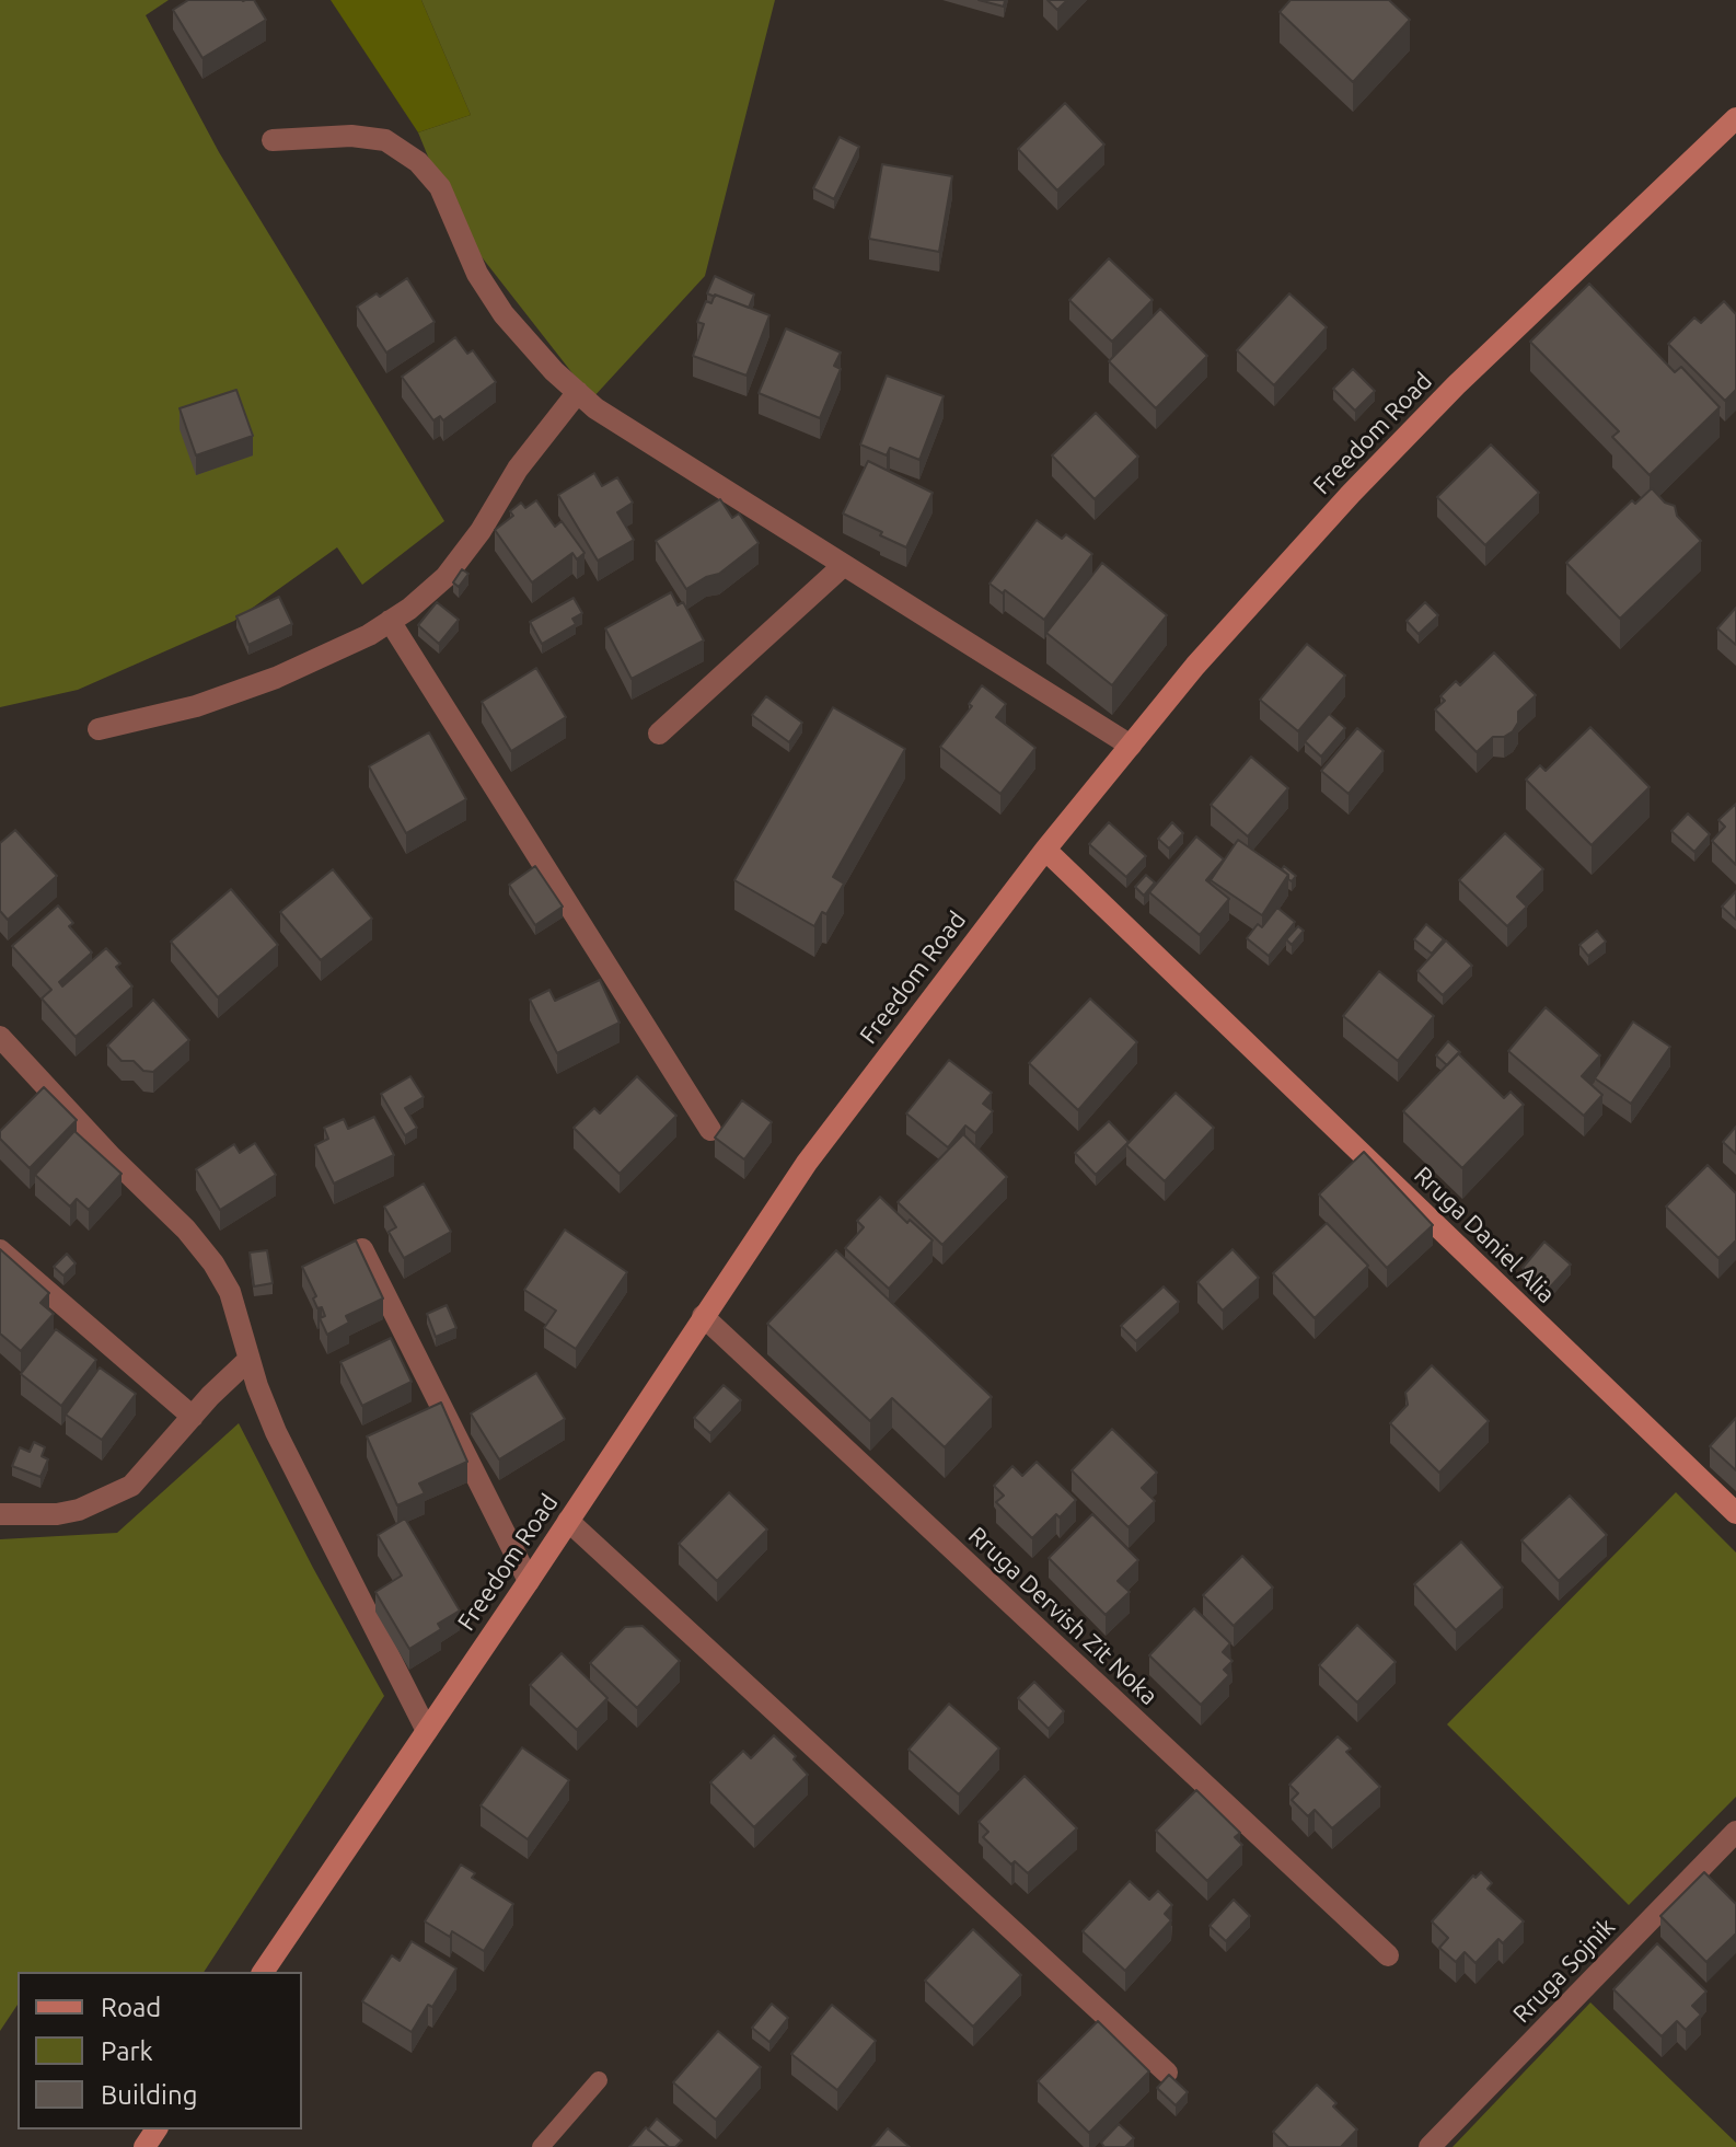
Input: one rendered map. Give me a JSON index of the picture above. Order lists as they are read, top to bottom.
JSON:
{
  "streets": {
    "main road": ["Freedom Road", "Rruga Daniel Alia"],
    "street": ["Rruga Dervish Zit Noka", "Rruga Sojnik"]
  },
  "crossings": [
    ["Freedom Road", "Rruga Daniel Alia"],
    ["Freedom Road", "Rruga Dervish Zit Noka"]
  ],
  "legend": ["Road", "Park", "Building"]
}
